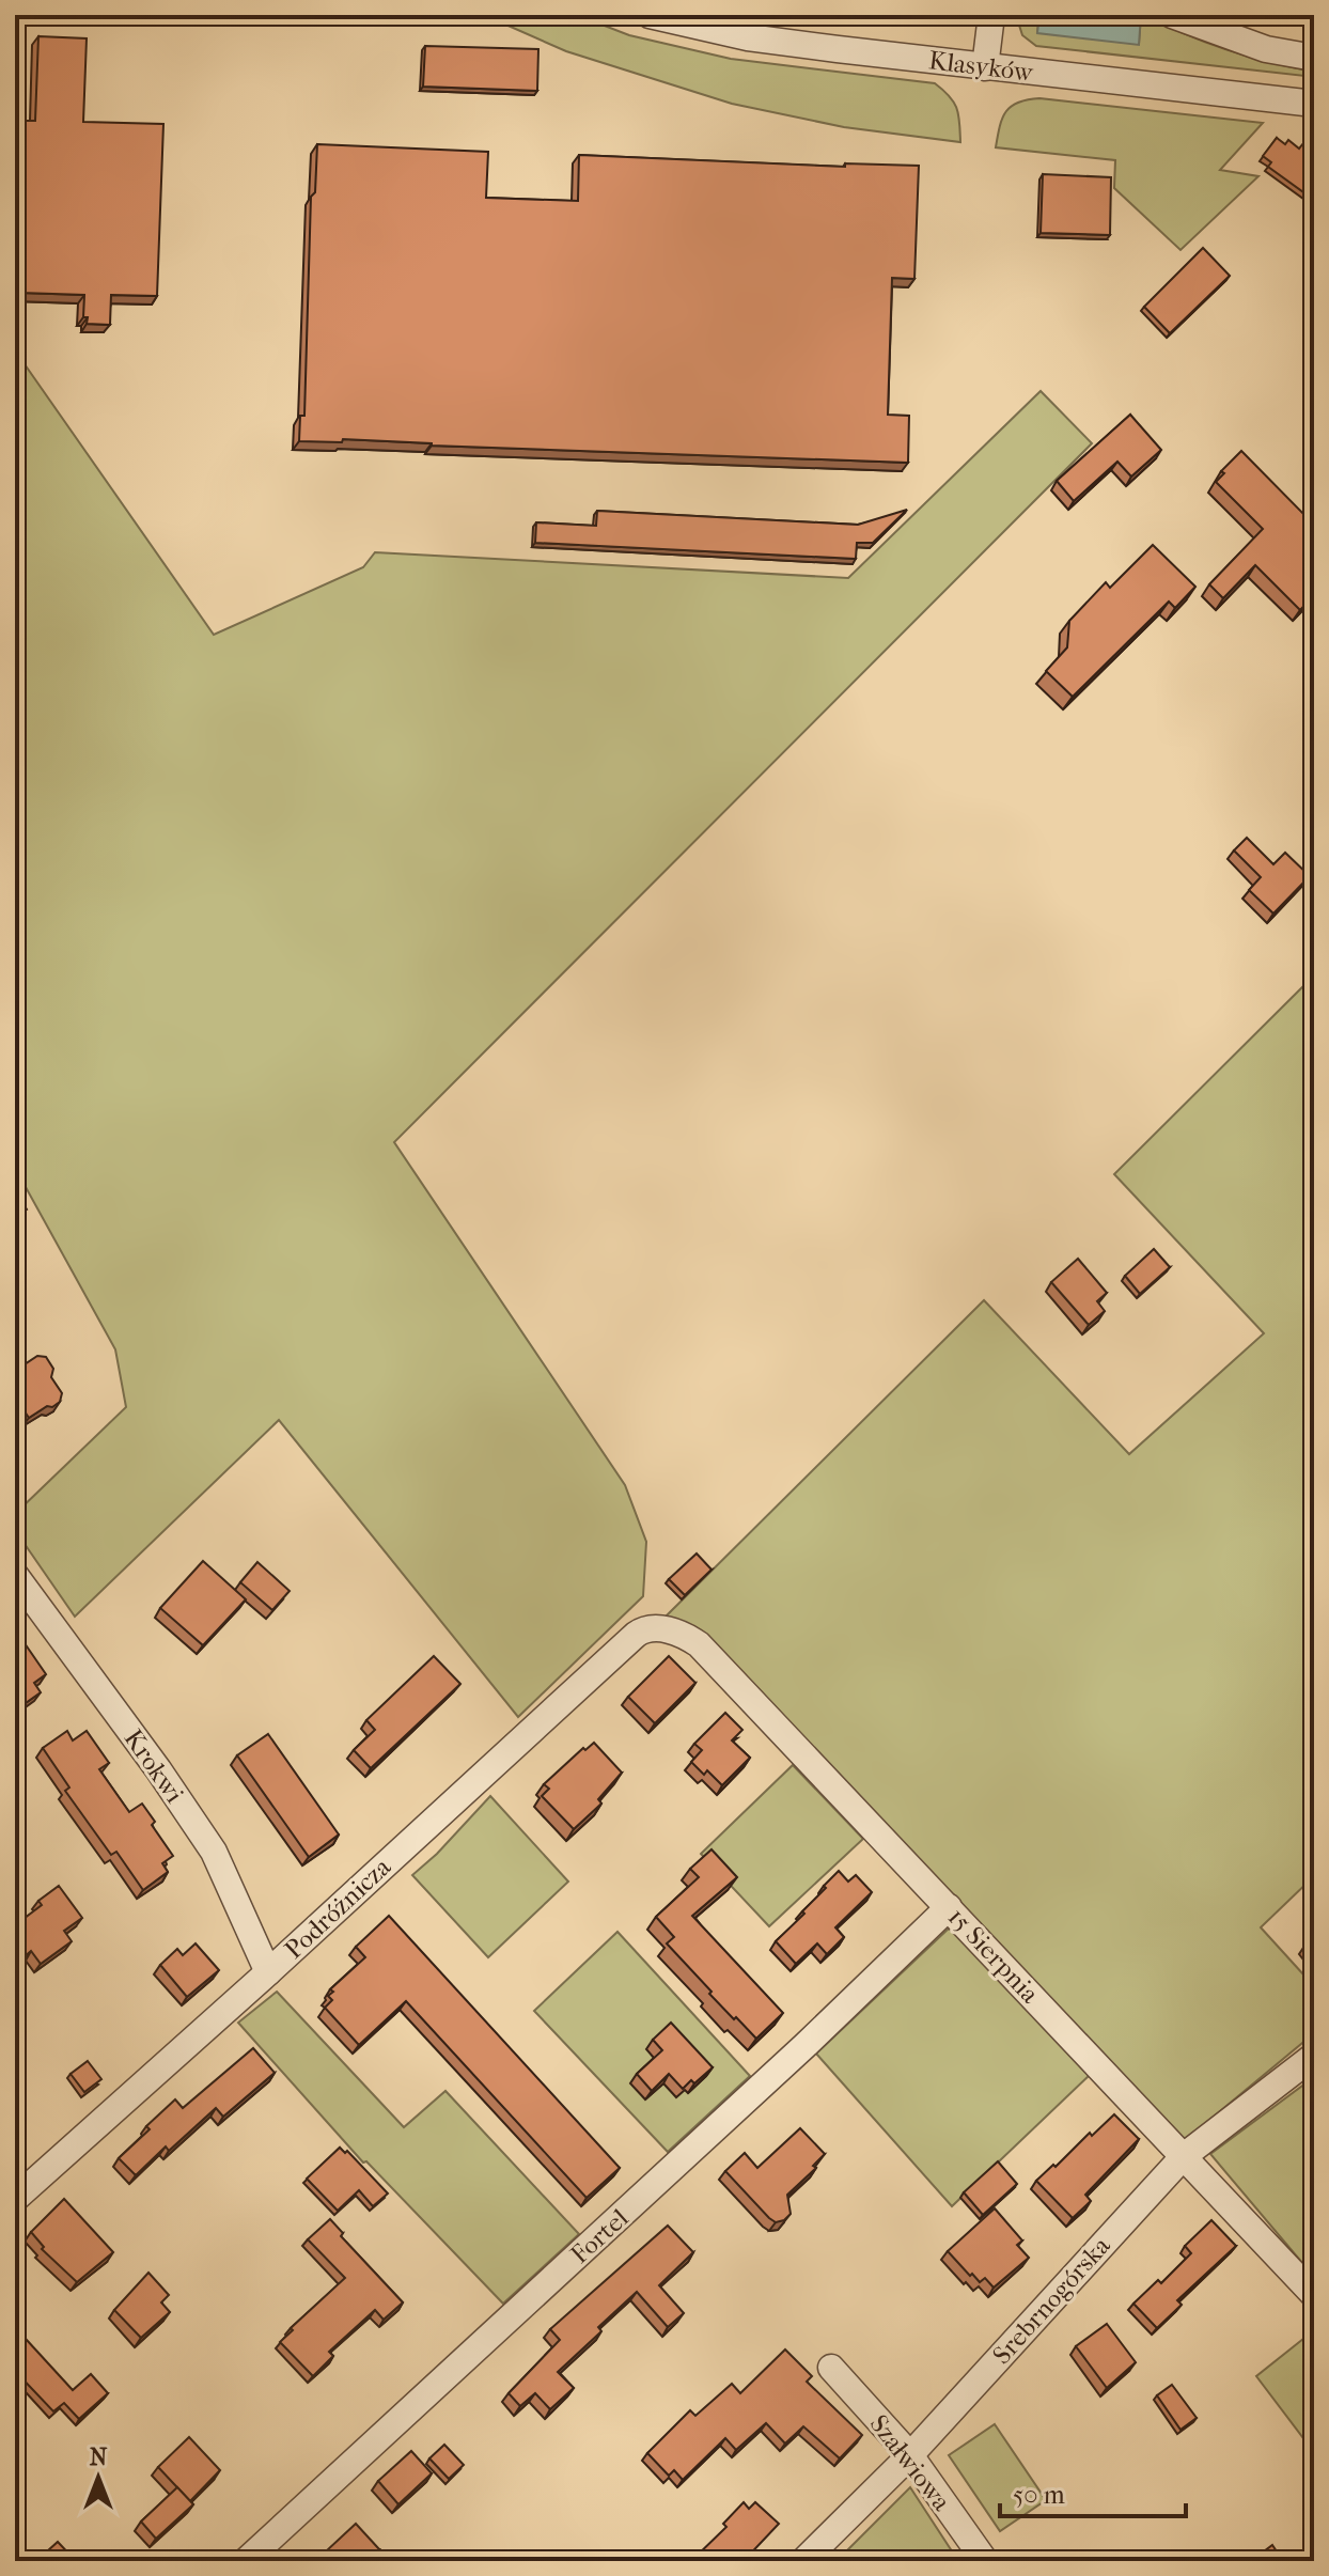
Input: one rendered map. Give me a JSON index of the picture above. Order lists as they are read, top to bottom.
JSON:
{
  "streets": {
    "street": [
      "Klasyków",
      "Krokwi",
      "Podróżnicza",
      "15 Sierpnia",
      "Fortel",
      "Srebrnogórska",
      "Szałwiowa"
    ]
  },
  "crossings": [
    ["Krokwi", "Podróżnicza"],
    ["Podróżnicza", "15 Sierpnia"],
    ["15 Sierpnia", "Fortel"],
    ["15 Sierpnia", "Srebrnogórska"],
    ["Srebrnogórska", "Szałwiowa"]
  ],
  "scale_bar": "50 m",
  "north": "top"
}
